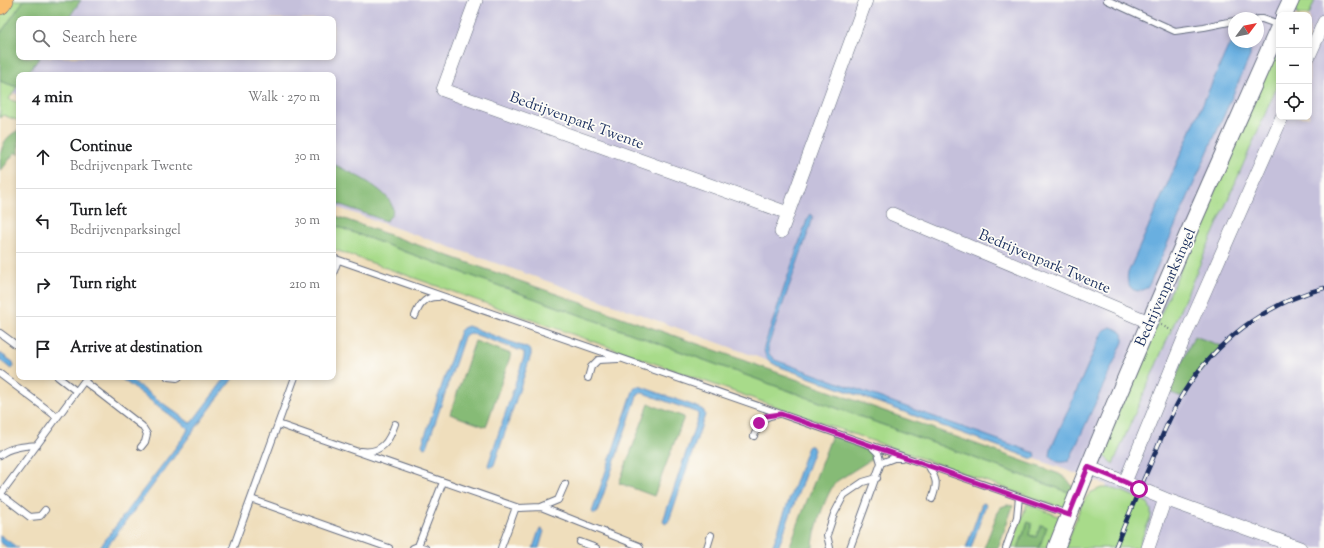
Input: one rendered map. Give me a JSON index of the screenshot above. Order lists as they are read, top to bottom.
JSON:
{
  "streets": {
    "street": ["Bedrijvenpark Twente", "Bedrijvenparksingel"]
  },
  "crossings": [
    ["Bedrijvenpark Twente", "Bedrijvenparksingel"]
  ],
  "north": "top right",
  "page": {
    "map_buttons": ["+", "−"],
    "search": "Search here",
    "heading": ["4 min", "Walk · 270 m"],
    "list": [
      ["Continue", "Bedrijvenpark Twente", "30 m"],
      ["Turn left", "Bedrijvenparksingel", "30 m"],
      ["Turn right", "210 m"],
      "Arrive at destination"
    ]
  }
}
